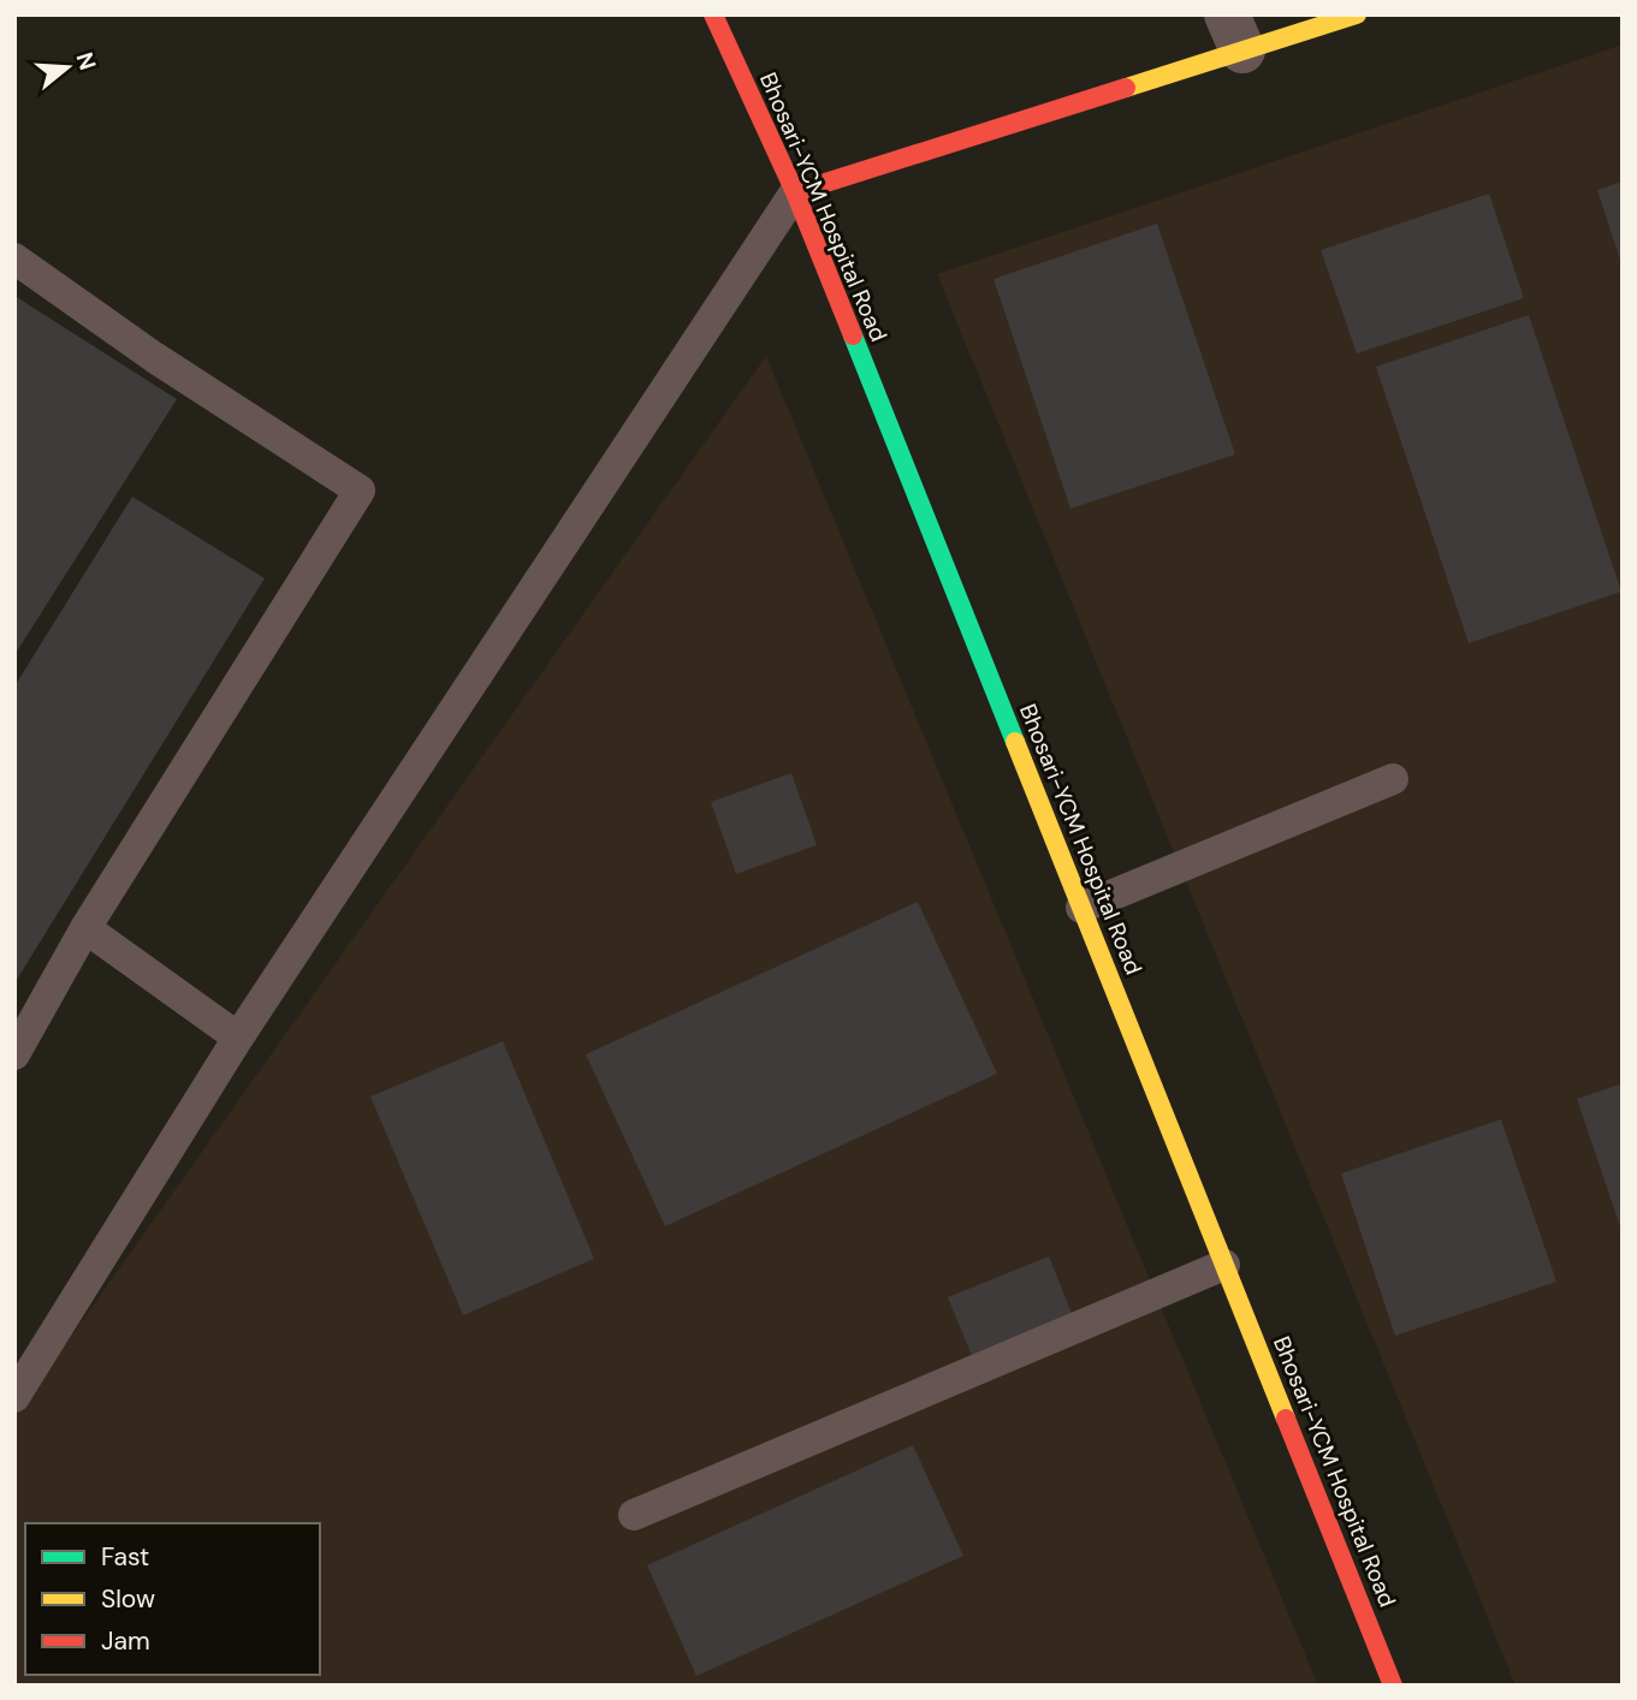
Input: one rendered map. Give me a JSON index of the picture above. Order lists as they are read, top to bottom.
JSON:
{
  "streets": {
    "street": ["Bhosari-YCM Hospital Road"]
  },
  "legend": ["Fast", "Slow", "Jam"],
  "north": "right"
}
